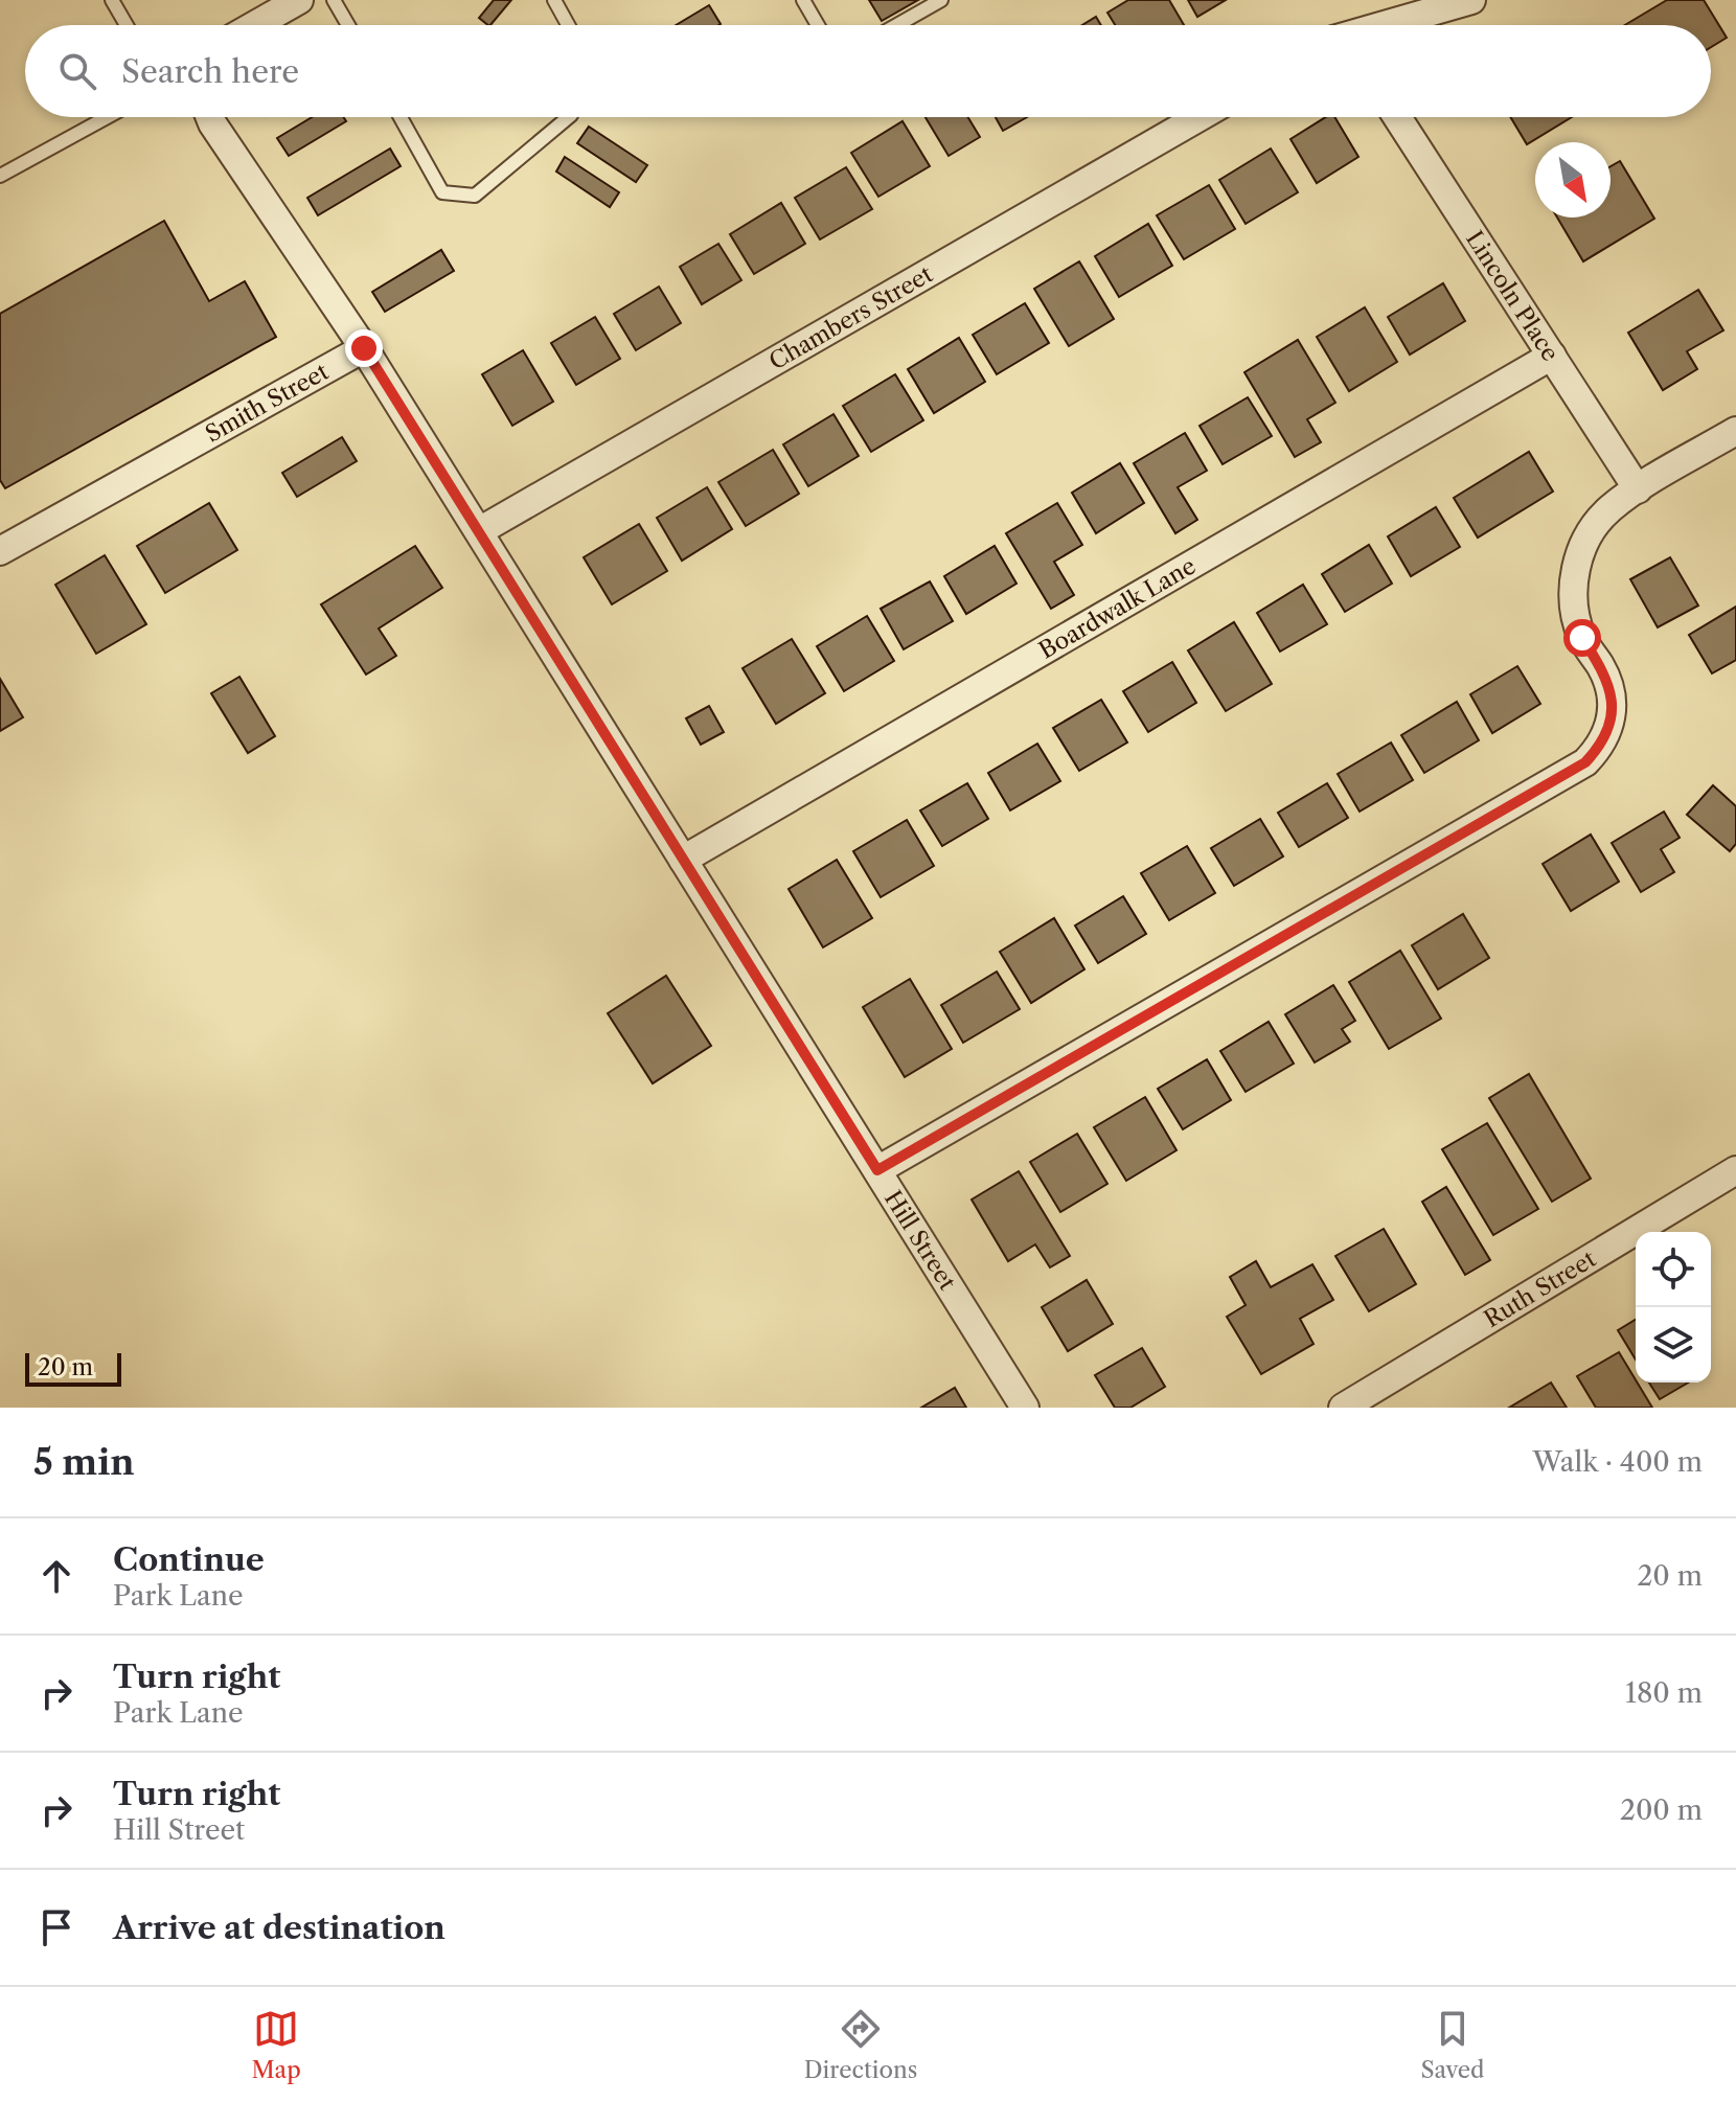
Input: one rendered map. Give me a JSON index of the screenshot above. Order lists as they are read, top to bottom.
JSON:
{
  "streets": {
    "street": [
      "Lincoln Place",
      "Chambers Street",
      "Smith Street",
      "Boardwalk Lane",
      "Hill Street",
      "Ruth Street"
    ]
  },
  "crossings": [
    ["Lincoln Place", "Boardwalk Lane"],
    ["Chambers Street", "Hill Street"],
    ["Smith Street", "Hill Street"],
    ["Boardwalk Lane", "Hill Street"]
  ],
  "scale_bar": "20 m",
  "north": "bottom right",
  "page": {
    "search": "Search here",
    "scale": "20 m",
    "heading": ["5 min", "Walk · 400 m"],
    "list": [
      ["Continue", "Park Lane", "20 m"],
      ["Turn right", "Park Lane", "180 m"],
      ["Turn right", "Hill Street", "200 m"],
      "Arrive at destination"
    ],
    "nav": ["Map", "Directions", "Saved"]
  }
}
